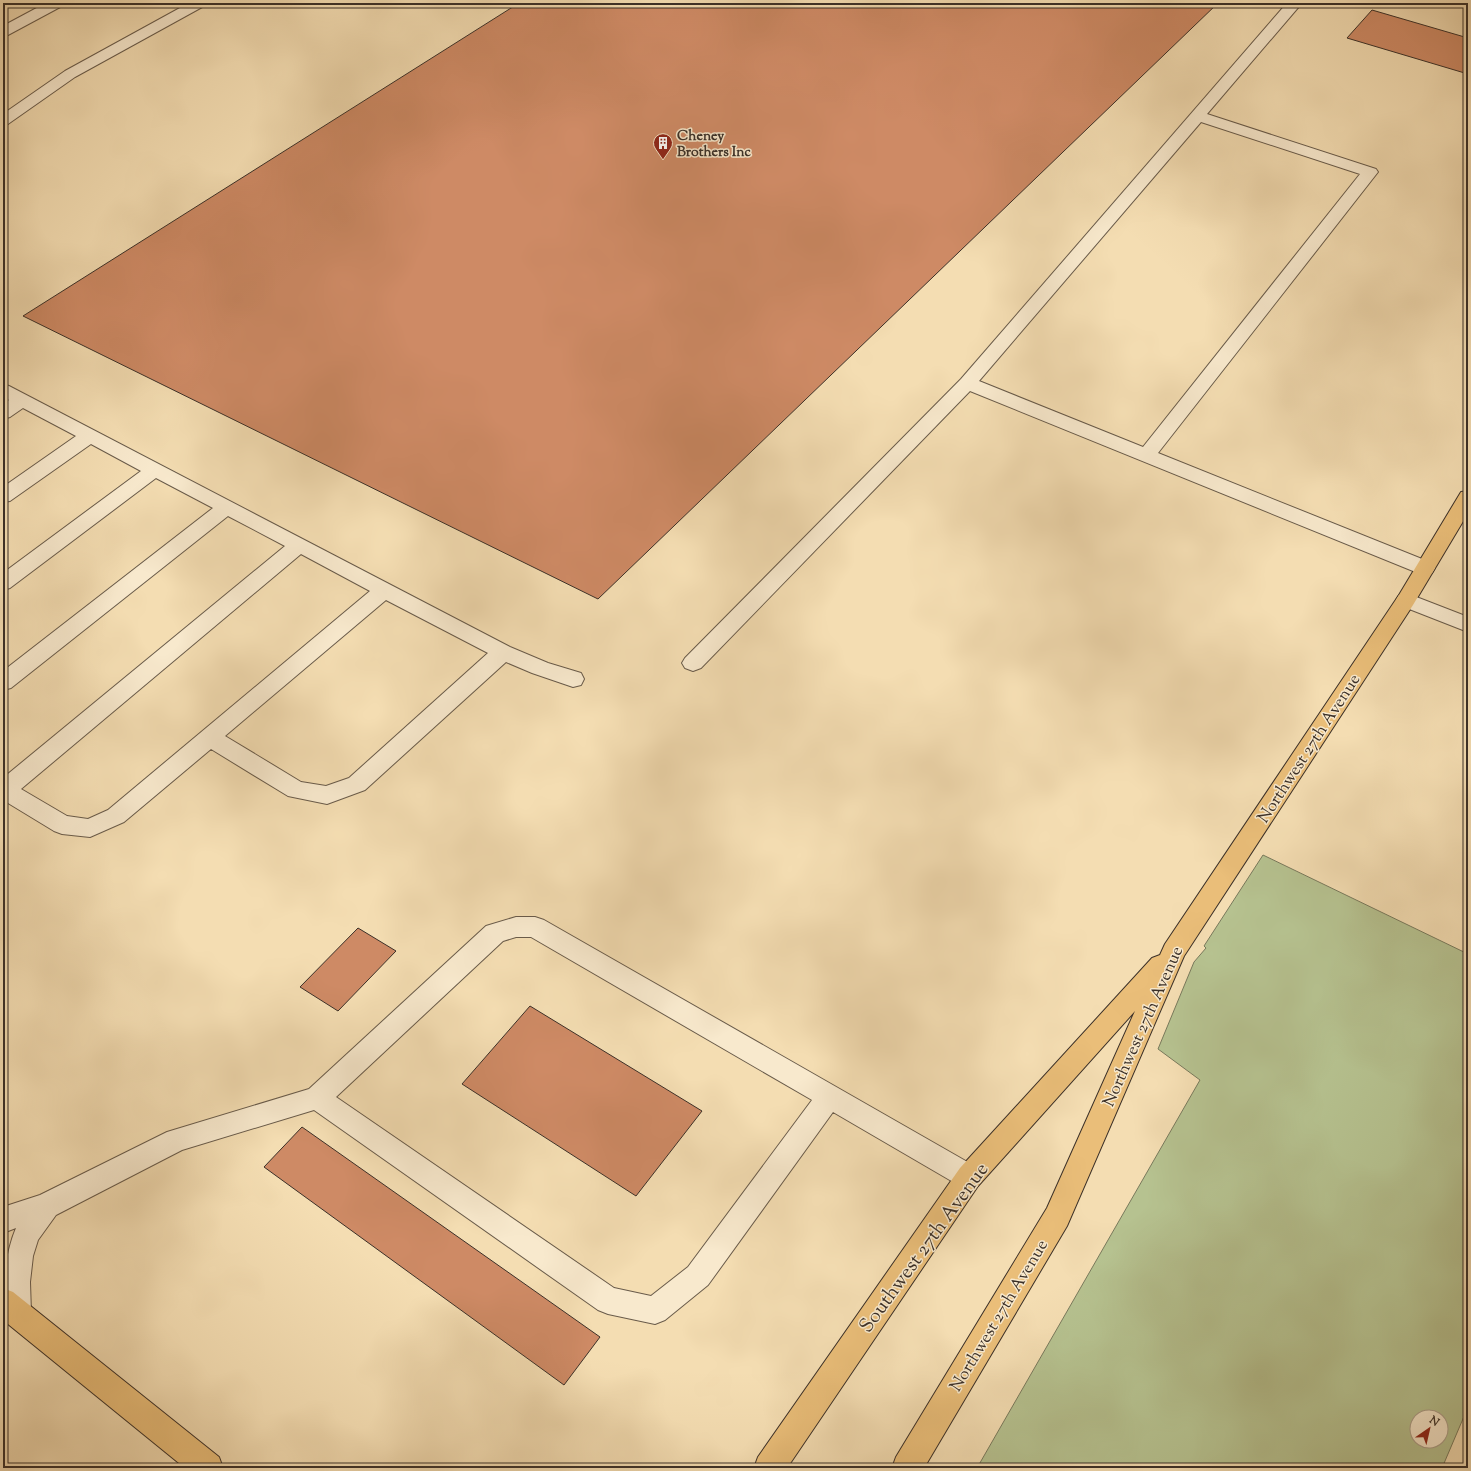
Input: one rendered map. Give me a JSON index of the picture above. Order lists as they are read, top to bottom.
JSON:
{
  "streets": {
    "main road": ["Northwest 27th Avenue", "Southwest 27th Avenue"]
  },
  "crossings": [
    ["Northwest 27th Avenue", "Southwest 27th Avenue"]
  ],
  "places": {
    "building": ["Cheney Brothers Inc"]
  },
  "north": "top right"
}
